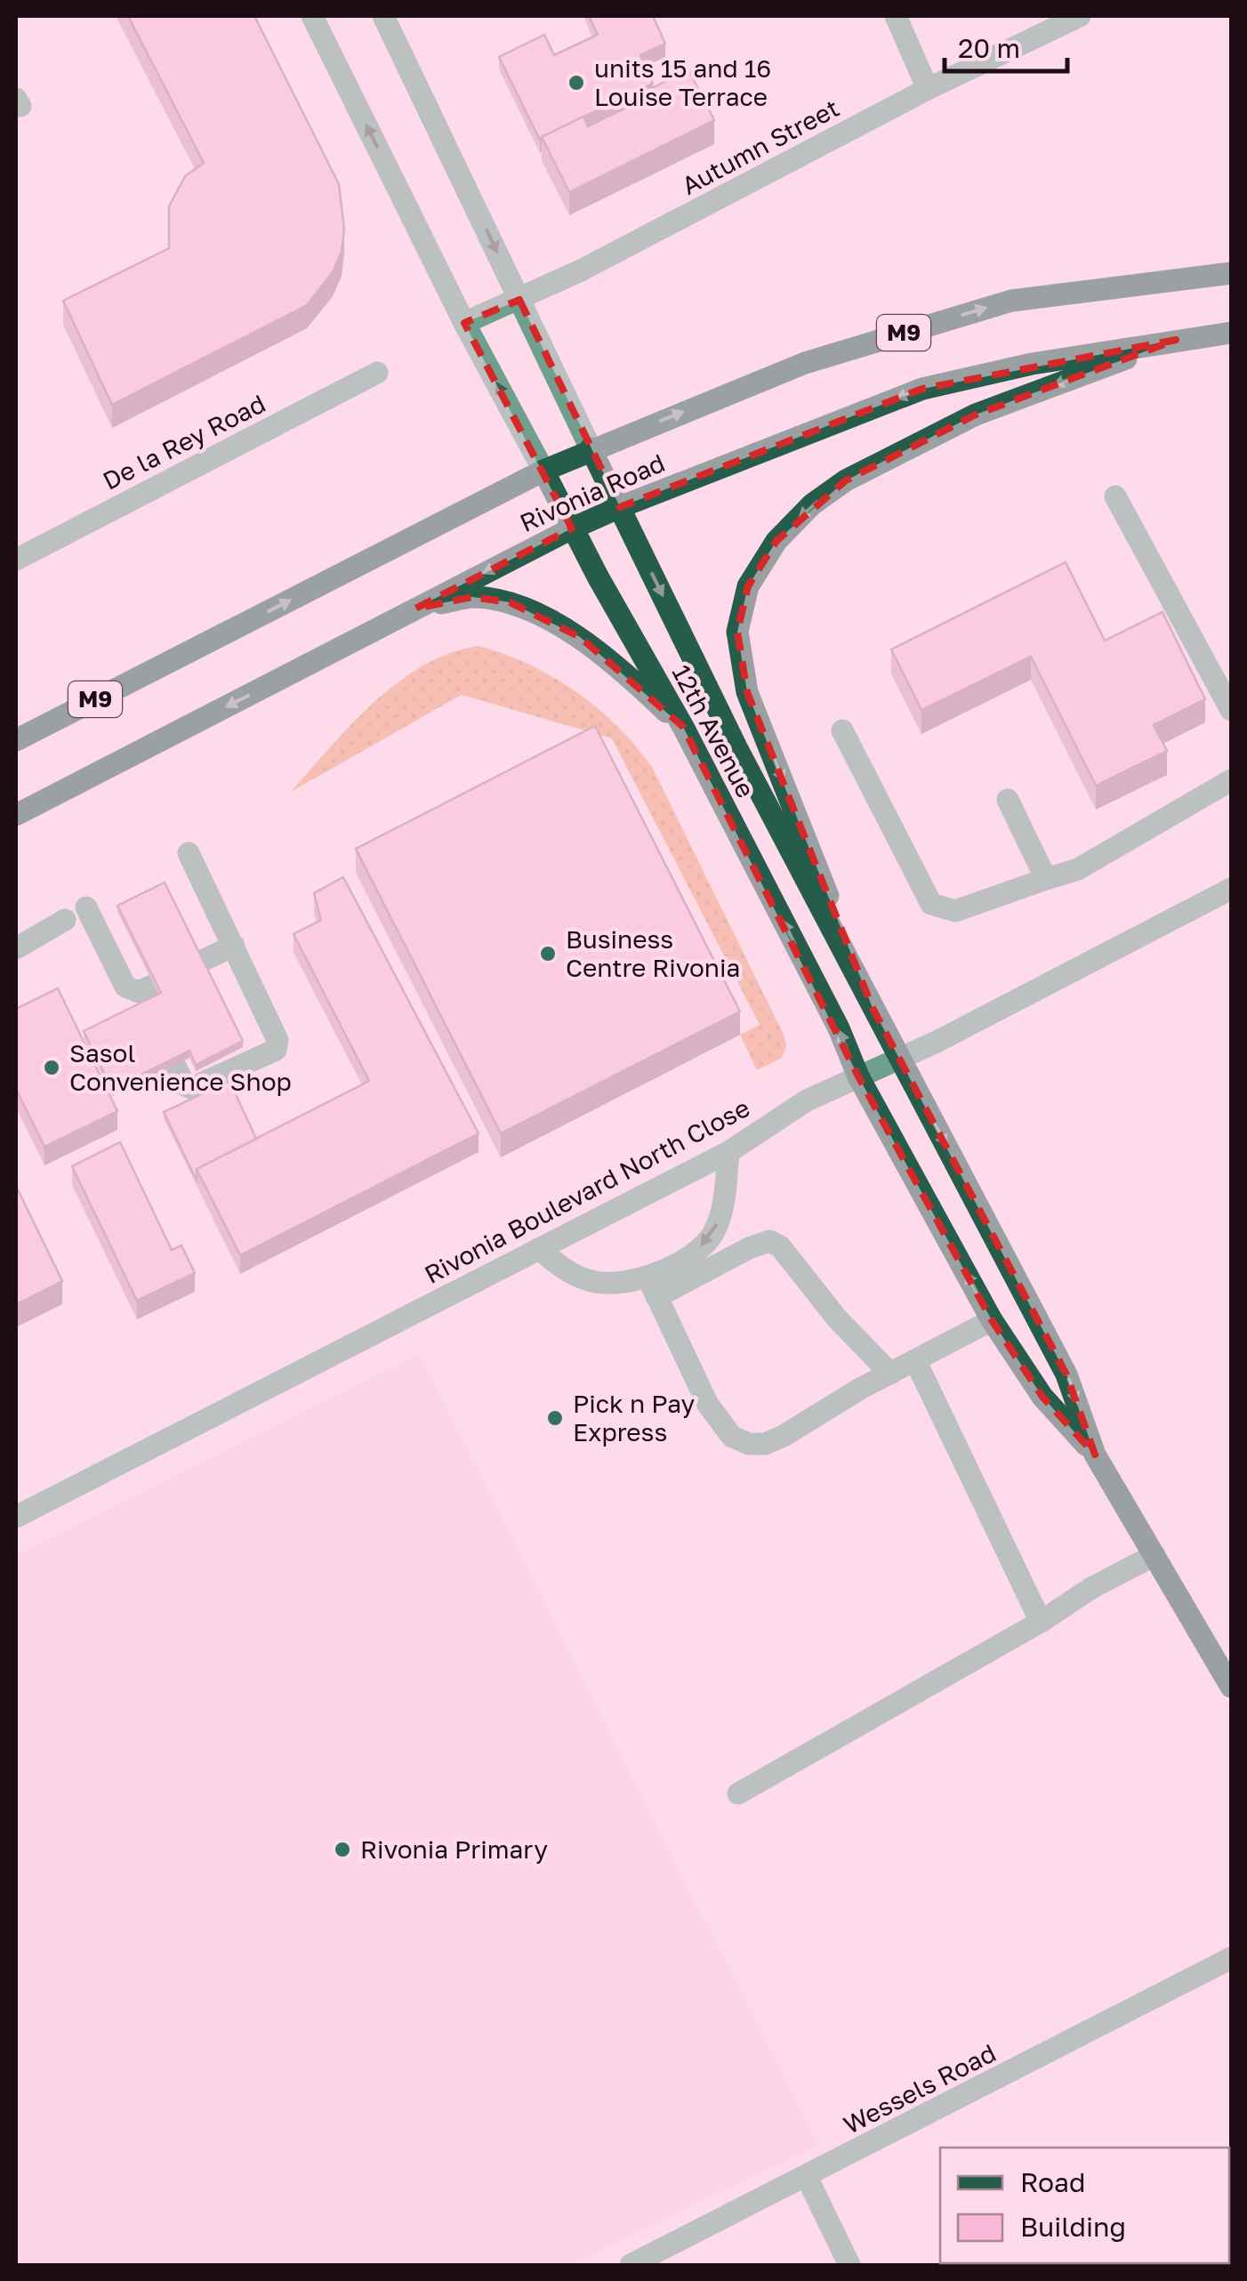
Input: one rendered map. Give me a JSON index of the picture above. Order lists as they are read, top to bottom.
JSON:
{
  "streets": {
    "main road": ["M9", "Rivonia Road", "12th Avenue"],
    "street": [
      "Autumn Street",
      "De la Rey Road",
      "Rivonia Boulevard North Close",
      "Wessels Road"
    ]
  },
  "crossings": [
    ["Autumn Street", "12th Avenue"],
    ["Rivonia Road", "12th Avenue"],
    ["12th Avenue", "Rivonia Boulevard North Close"]
  ],
  "places": [
    "units 15 and 16 Louise Terrace",
    "Business Centre Rivonia",
    "Sasol Convenience Shop",
    "Pick n Pay Express",
    "Rivonia Primary"
  ],
  "legend": ["Road", "Building"],
  "scale_bar": "20 m"
}
